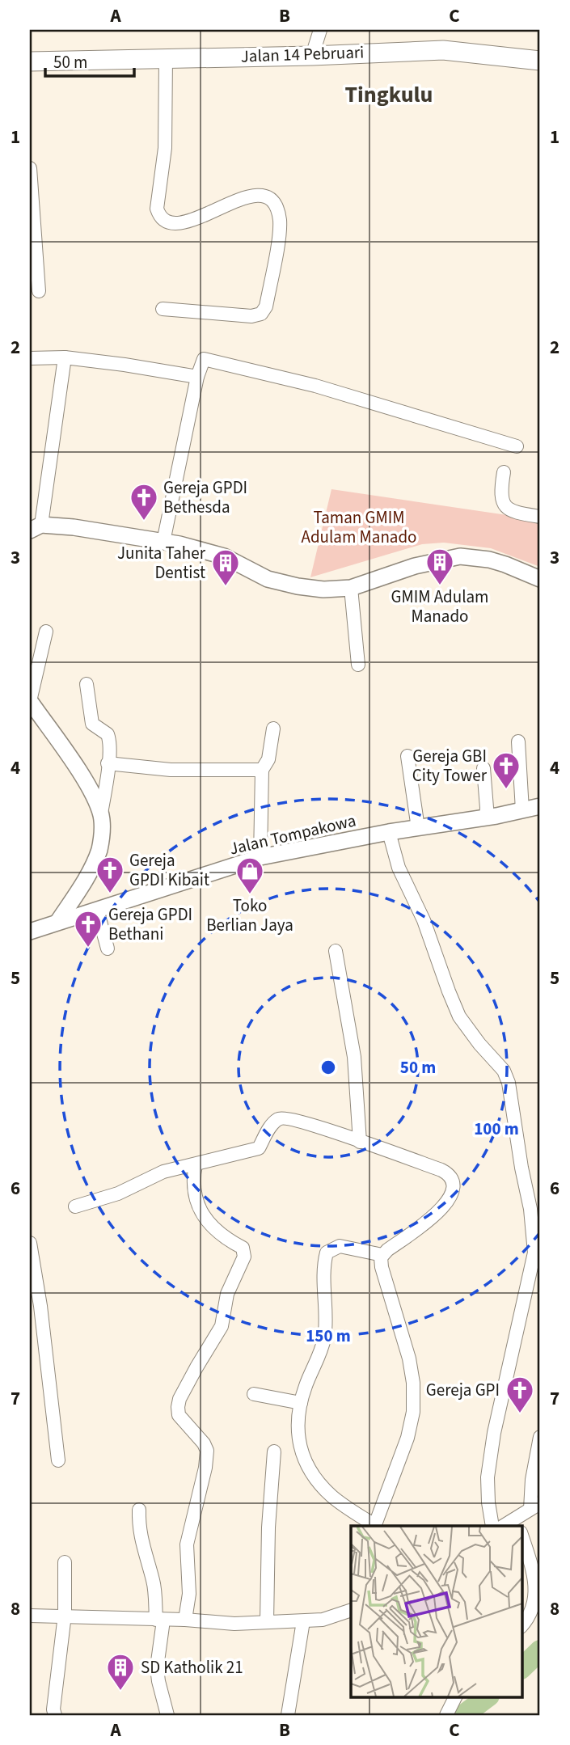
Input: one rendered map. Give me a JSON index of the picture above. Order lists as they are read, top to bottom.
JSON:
{
  "streets": {
    "main road": ["Jalan 14 Pebruari"],
    "street": ["Jalan Tompakowa"]
  },
  "districts": ["Tingkulu"],
  "parks": ["Taman GMIM Adulam Manado"],
  "places": {
    "church": [
      "Gereja GPDI Bethesda",
      "Gereja GBI City Tower",
      "Gereja GPDI Kibait",
      "Gereja GPDI Bethani",
      "Gereja GPI"
    ],
    "building": ["GMIM Adulam Manado", "Junita Taher Dentist", "SD Katholik 21"],
    "shop": ["Toko Berlian Jaya"]
  },
  "scale_bar": "50 m",
  "grid": {
    "columns": ["A", "B", "C"],
    "rows": [
      "1",
      "2",
      "3",
      "4",
      "5",
      "6",
      "7",
      "8"
    ]
  },
  "rings": ["50 m", "100 m", "150 m"]
}
